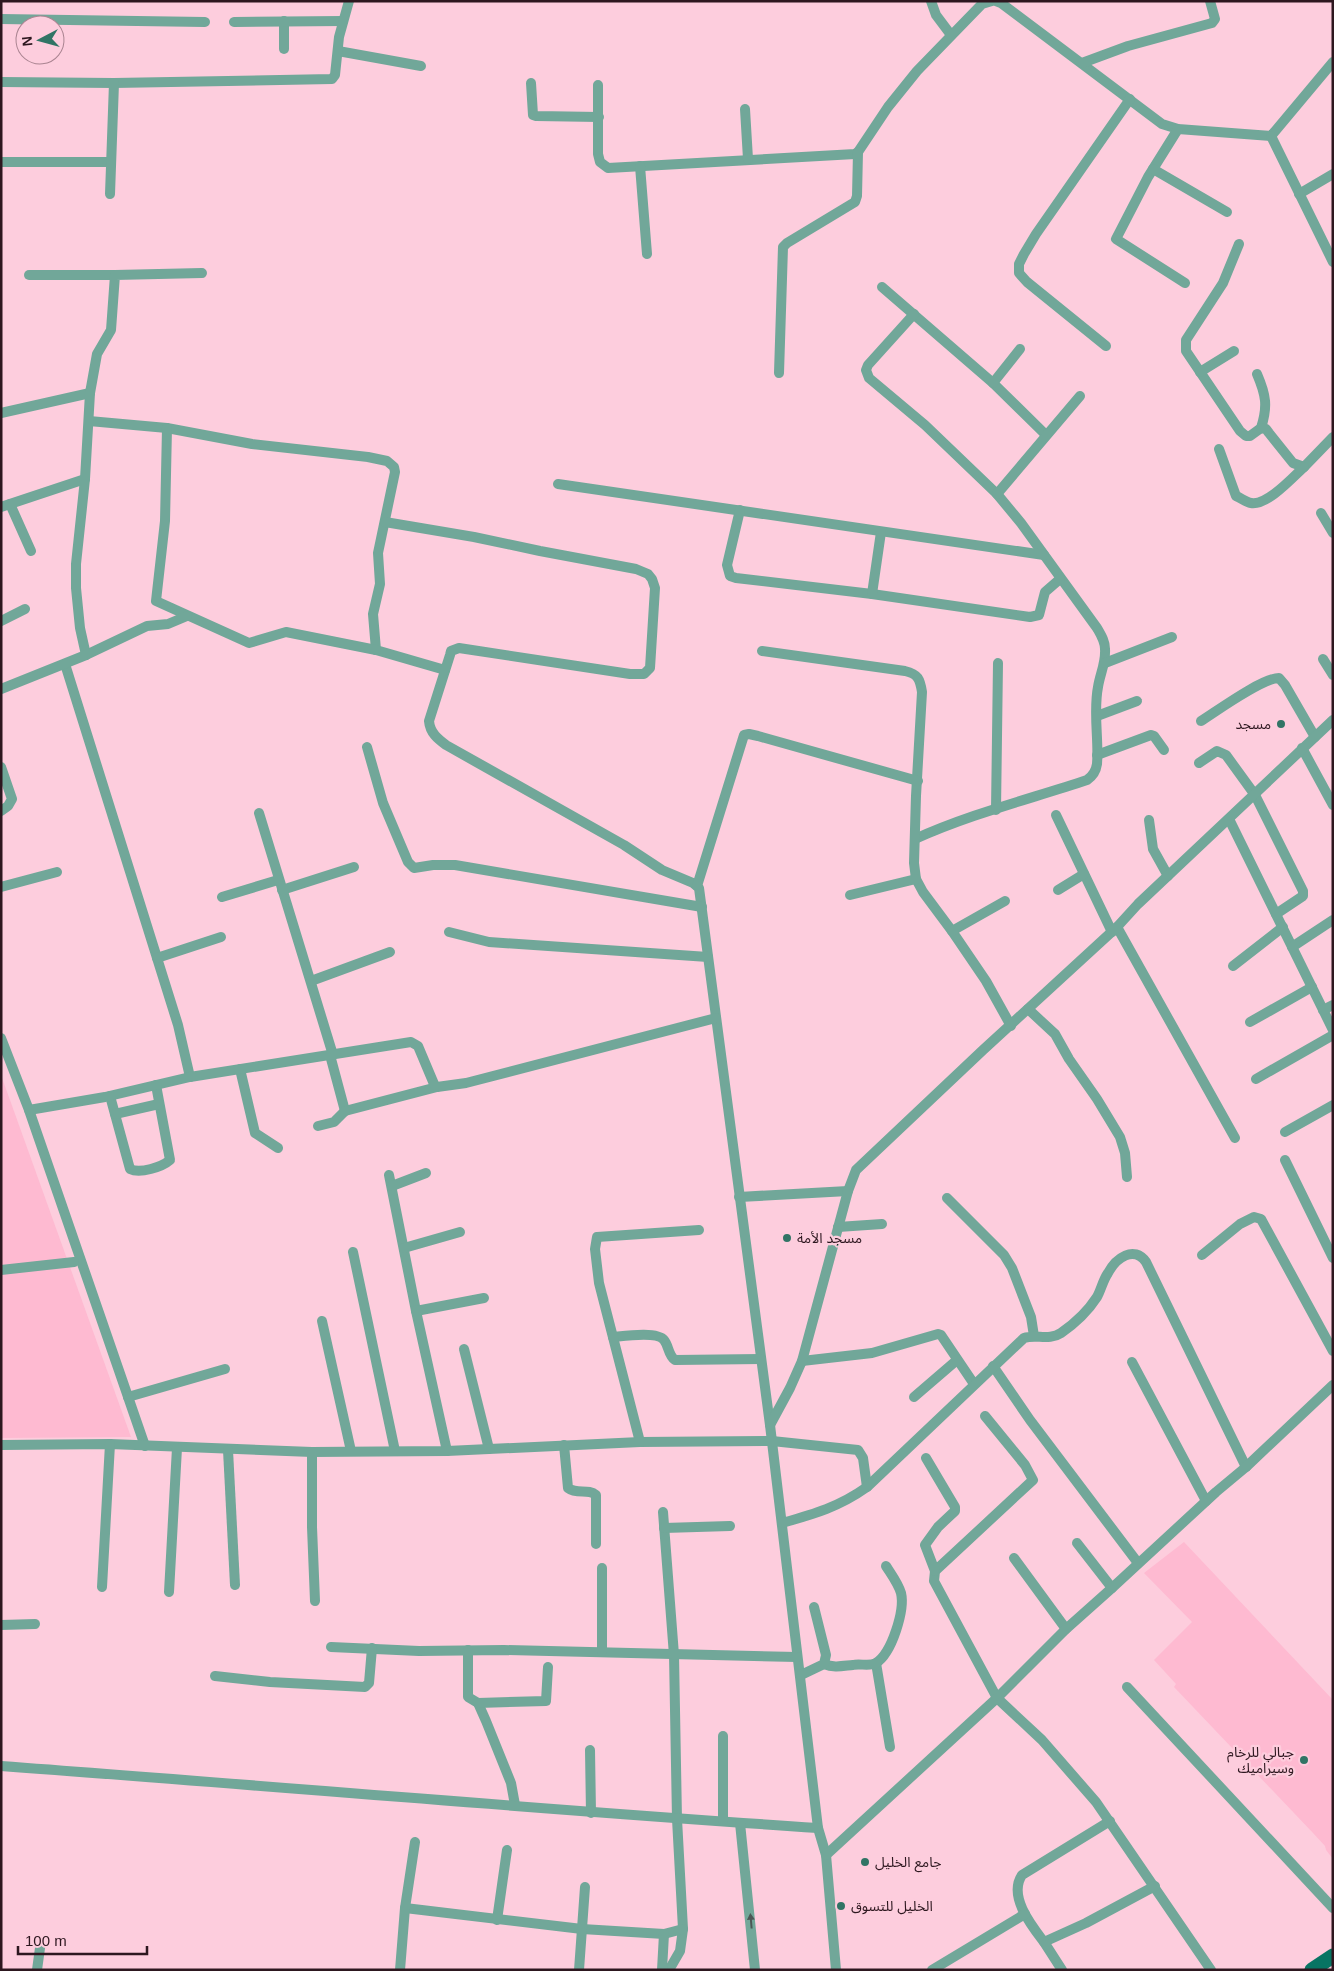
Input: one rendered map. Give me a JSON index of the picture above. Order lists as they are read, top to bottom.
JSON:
{
  "places": [
    "مسجد",
    "مسجد الأمة",
    "جبالي للرخام وسيراميك",
    "جامع الخليل",
    "الخليل للتسوق"
  ],
  "scale_bar": "100 m",
  "north": "left"
}
